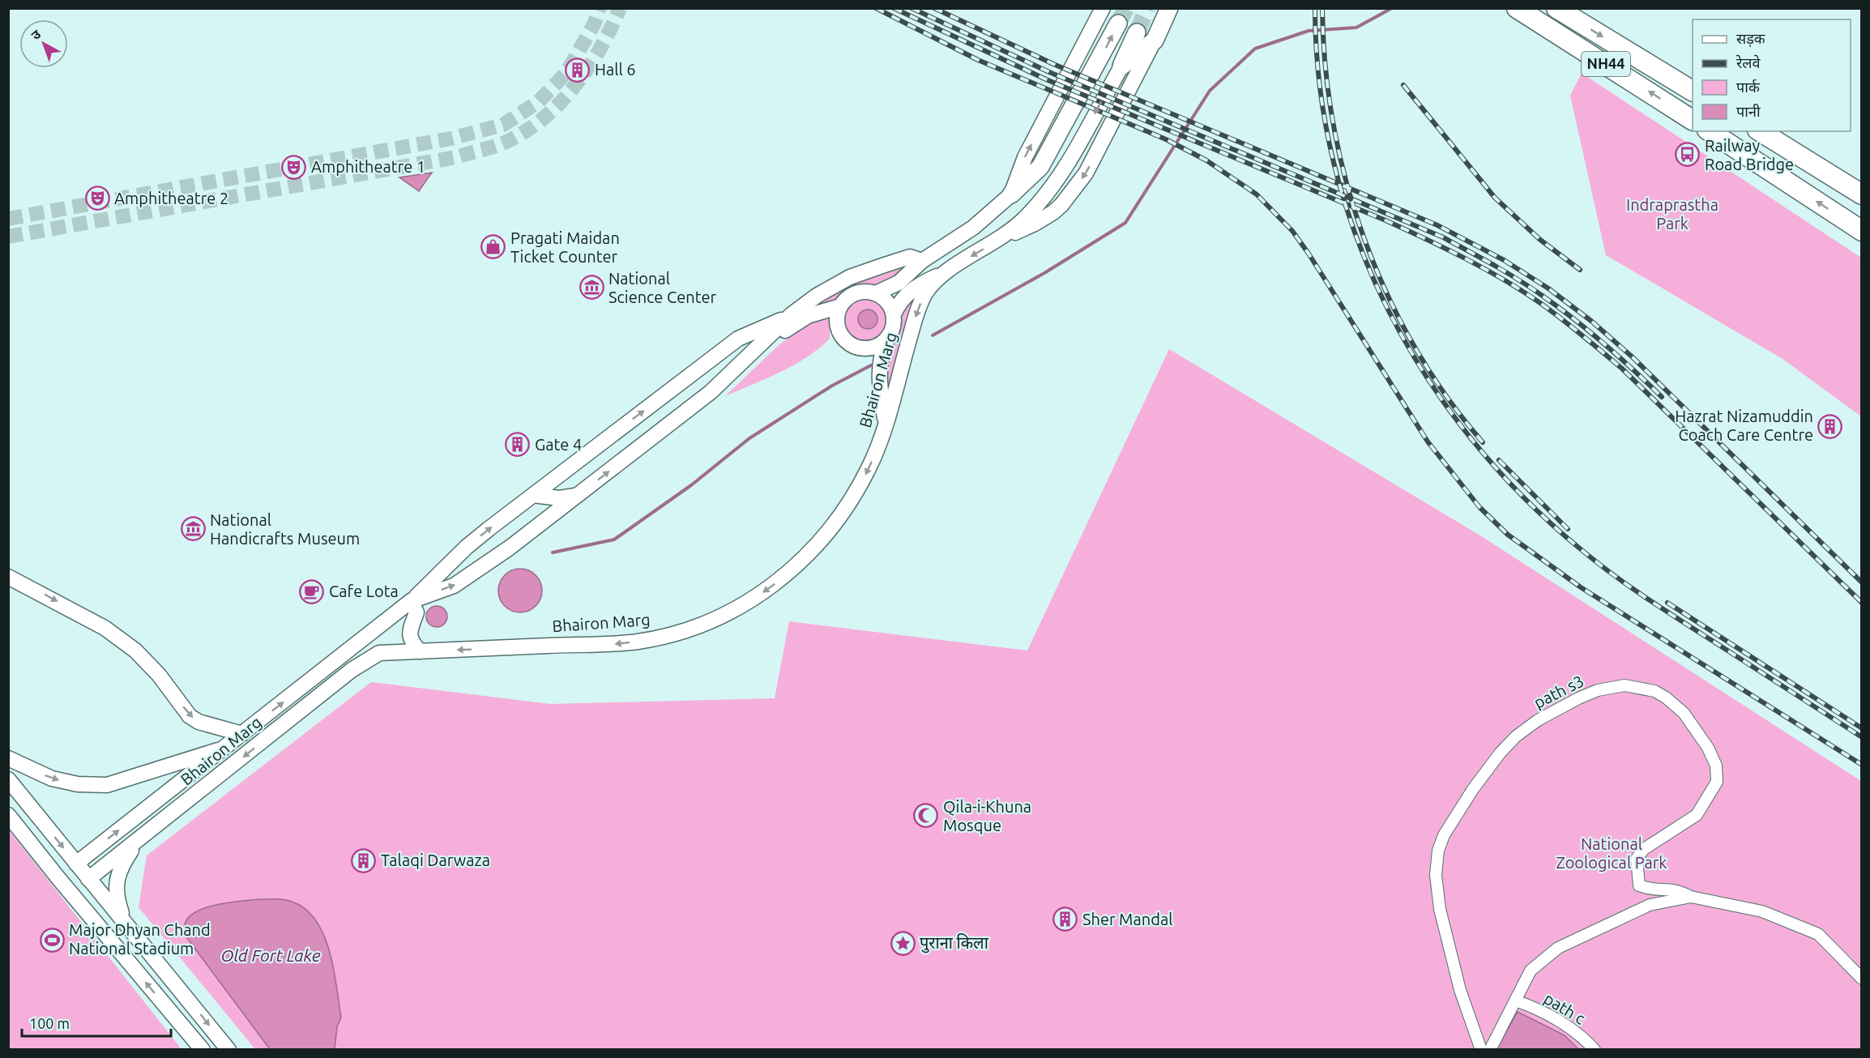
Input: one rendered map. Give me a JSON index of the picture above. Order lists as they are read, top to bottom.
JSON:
{
  "streets": {
    "highway": ["NH44"],
    "main road": ["Bhairon Marg"],
    "street": ["path s3", "path c"]
  },
  "water": ["Old Fort Lake"],
  "parks": ["Indraprastha Park", "National Zoological Park"],
  "places": {
    "building": [
      "Hall 6",
      "Hazrat Nizamuddin Coach Care Centre",
      "Gate 4",
      "Talaqi Darwaza",
      "Sher Mandal"
    ],
    "bus stop": ["Railway Road Bridge"],
    "theatre": ["Amphitheatre 1", "Amphitheatre 2"],
    "shop": ["Pragati Maidan Ticket Counter"],
    "museum": ["National Science Center", "National Handicrafts Museum"],
    "cafe": ["Cafe Lota"],
    "mosque": ["Qila-i-Khuna Mosque"],
    "sports": ["Major Dhyan Chand National Stadium"],
    "place": ["पुराना किला"]
  },
  "legend": [
    "सड़क",
    "रेलवे",
    "पार्क",
    "पानी"
  ],
  "scale_bar": "100 m",
  "north": "top left"
}
